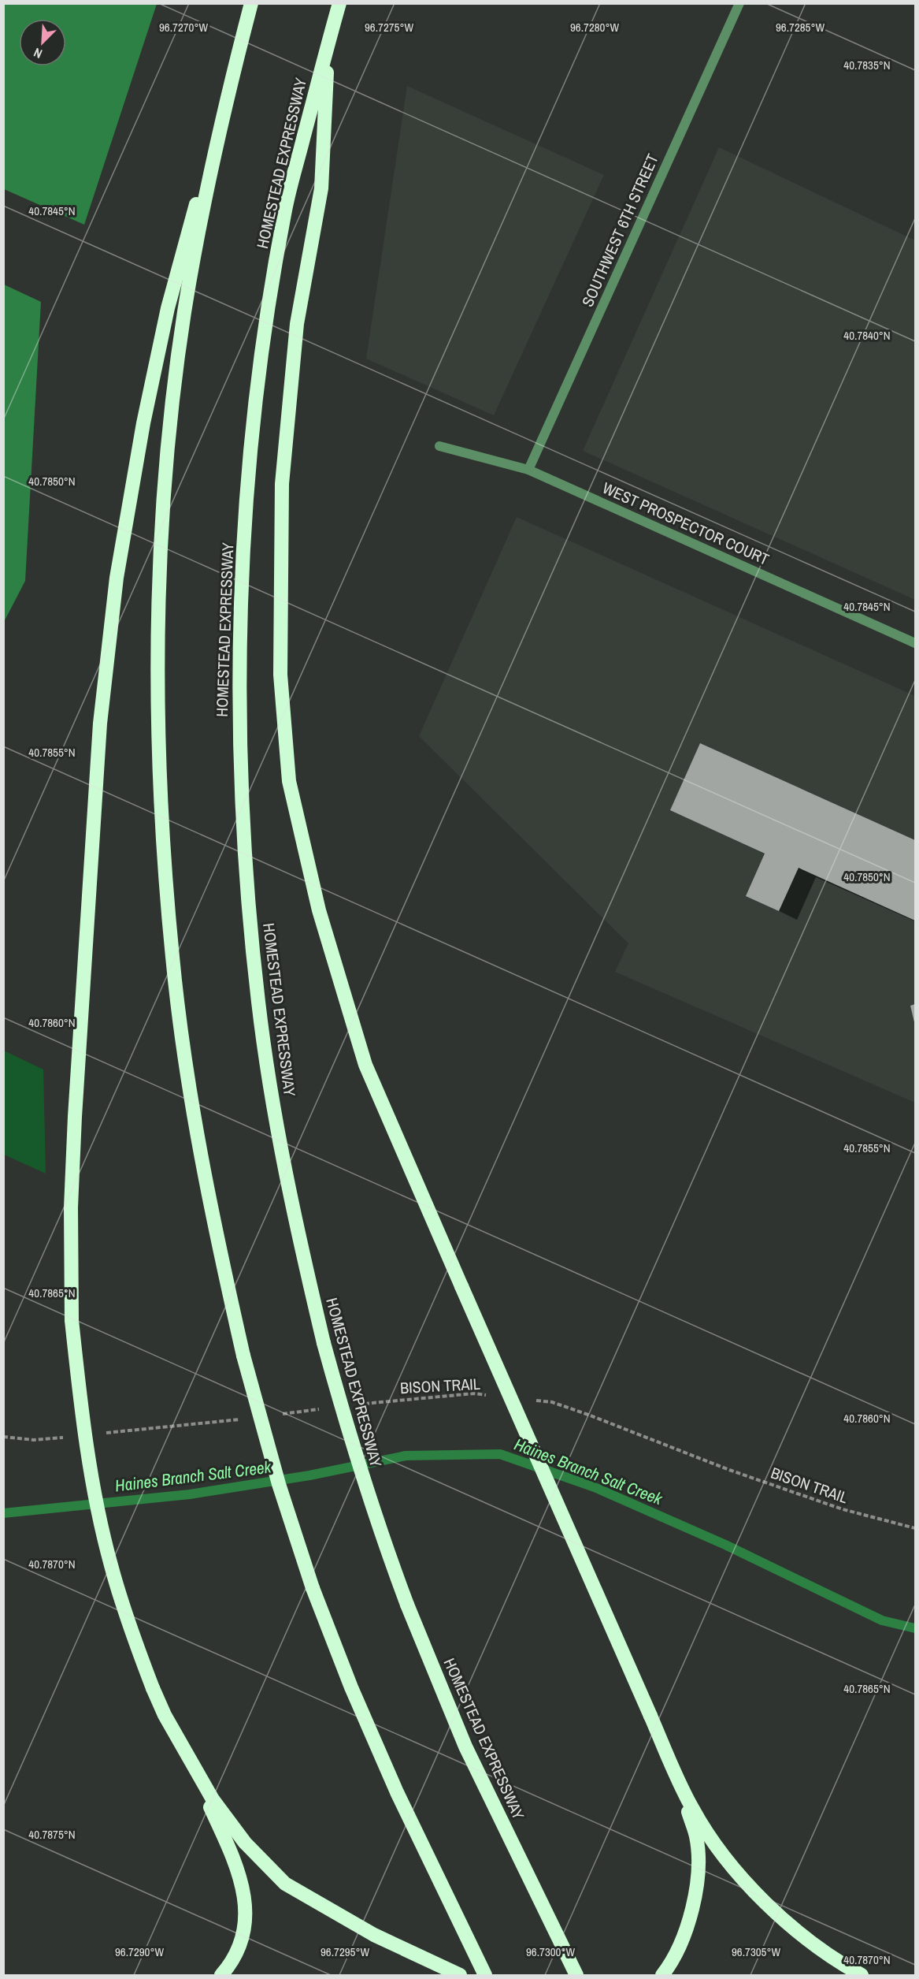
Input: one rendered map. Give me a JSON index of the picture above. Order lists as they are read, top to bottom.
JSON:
{
  "streets": {
    "highway": ["HOMESTEAD EXPRESSWAY"],
    "street": ["SOUTHWEST 6TH STREET", "WEST PROSPECTOR COURT"],
    "path": ["BISON TRAIL"]
  },
  "crossings": [
    ["SOUTHWEST 6TH STREET", "WEST PROSPECTOR COURT"]
  ],
  "water": ["Haines Branch Salt Creek"],
  "north": "bottom left",
  "coordinates": [
    "96.7270°W",
    "96.7275°W",
    "96.7280°W",
    "96.7285°W",
    "40.7835°N",
    "40.7845°N",
    "40.7840°N",
    "40.7850°N",
    "40.7855°N",
    "40.7860°N",
    "40.7865°N",
    "40.7870°N",
    "40.7875°N",
    "96.7290°W",
    "96.7295°W",
    "96.7300°W",
    "96.7305°W"
  ]
}
